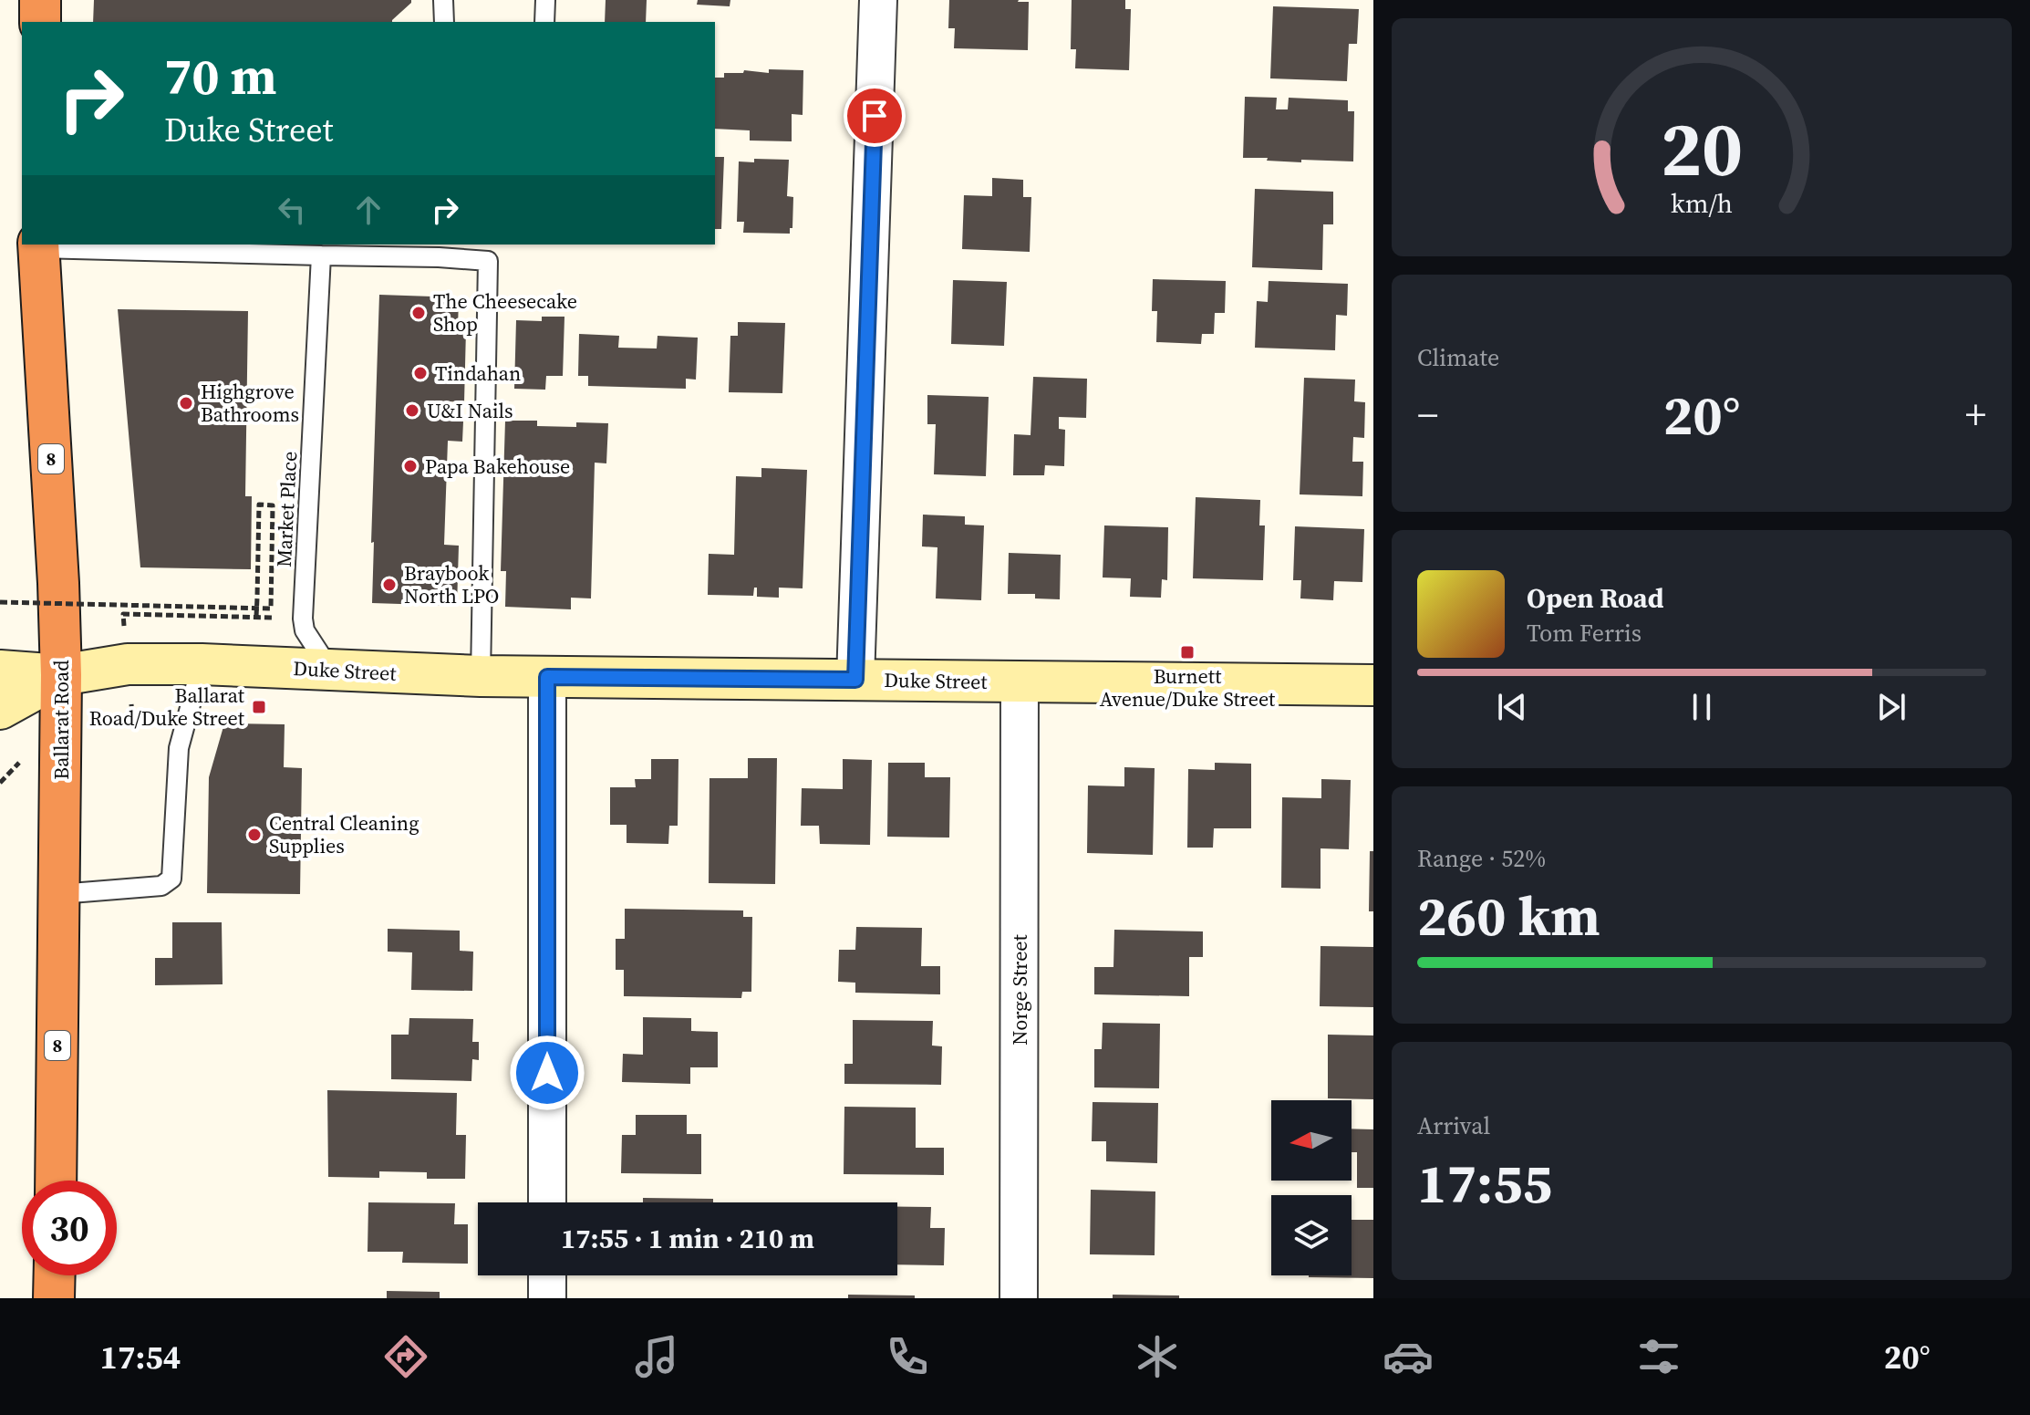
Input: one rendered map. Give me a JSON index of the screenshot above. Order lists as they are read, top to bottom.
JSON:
{
  "streets": {
    "highway": ["8", "Ballarat Road"],
    "street": ["Duke Street", "Norge Street"],
    "lane": ["Market Place"]
  },
  "crossings": [
    ["Market Place", "Duke Street"],
    ["Duke Street", "Ballarat Road"],
    ["Duke Street", "Norge Street"]
  ],
  "places": {
    "other": [
      "The Cheesecake Shop",
      "Tindahan",
      "Highgrove Bathrooms",
      "U&I Nails",
      "Papa Bakehouse",
      "Braybook North LPO",
      "Central Cleaning Supplies"
    ],
    "transit": ["Burnett Avenue/Duke Street", "Ballarat Road/Duke Street"]
  },
  "north": "left",
  "page": {
    "turn": ["70 m", "Duke Street"],
    "tile": [
      "Climate",
      ["Range · 52%", "260 km"],
      ["Arrival", "17:55"]
    ],
    "heat": ["−", "20°", "+"],
    "song": ["Open Road", "Tom Ferris"],
    "limit": "30",
    "trip": "17:55 · 1 min · 210 m",
    "tabs": ["17:54", "20°"],
    "gauge": ["20", "km/h"]
  }
}
